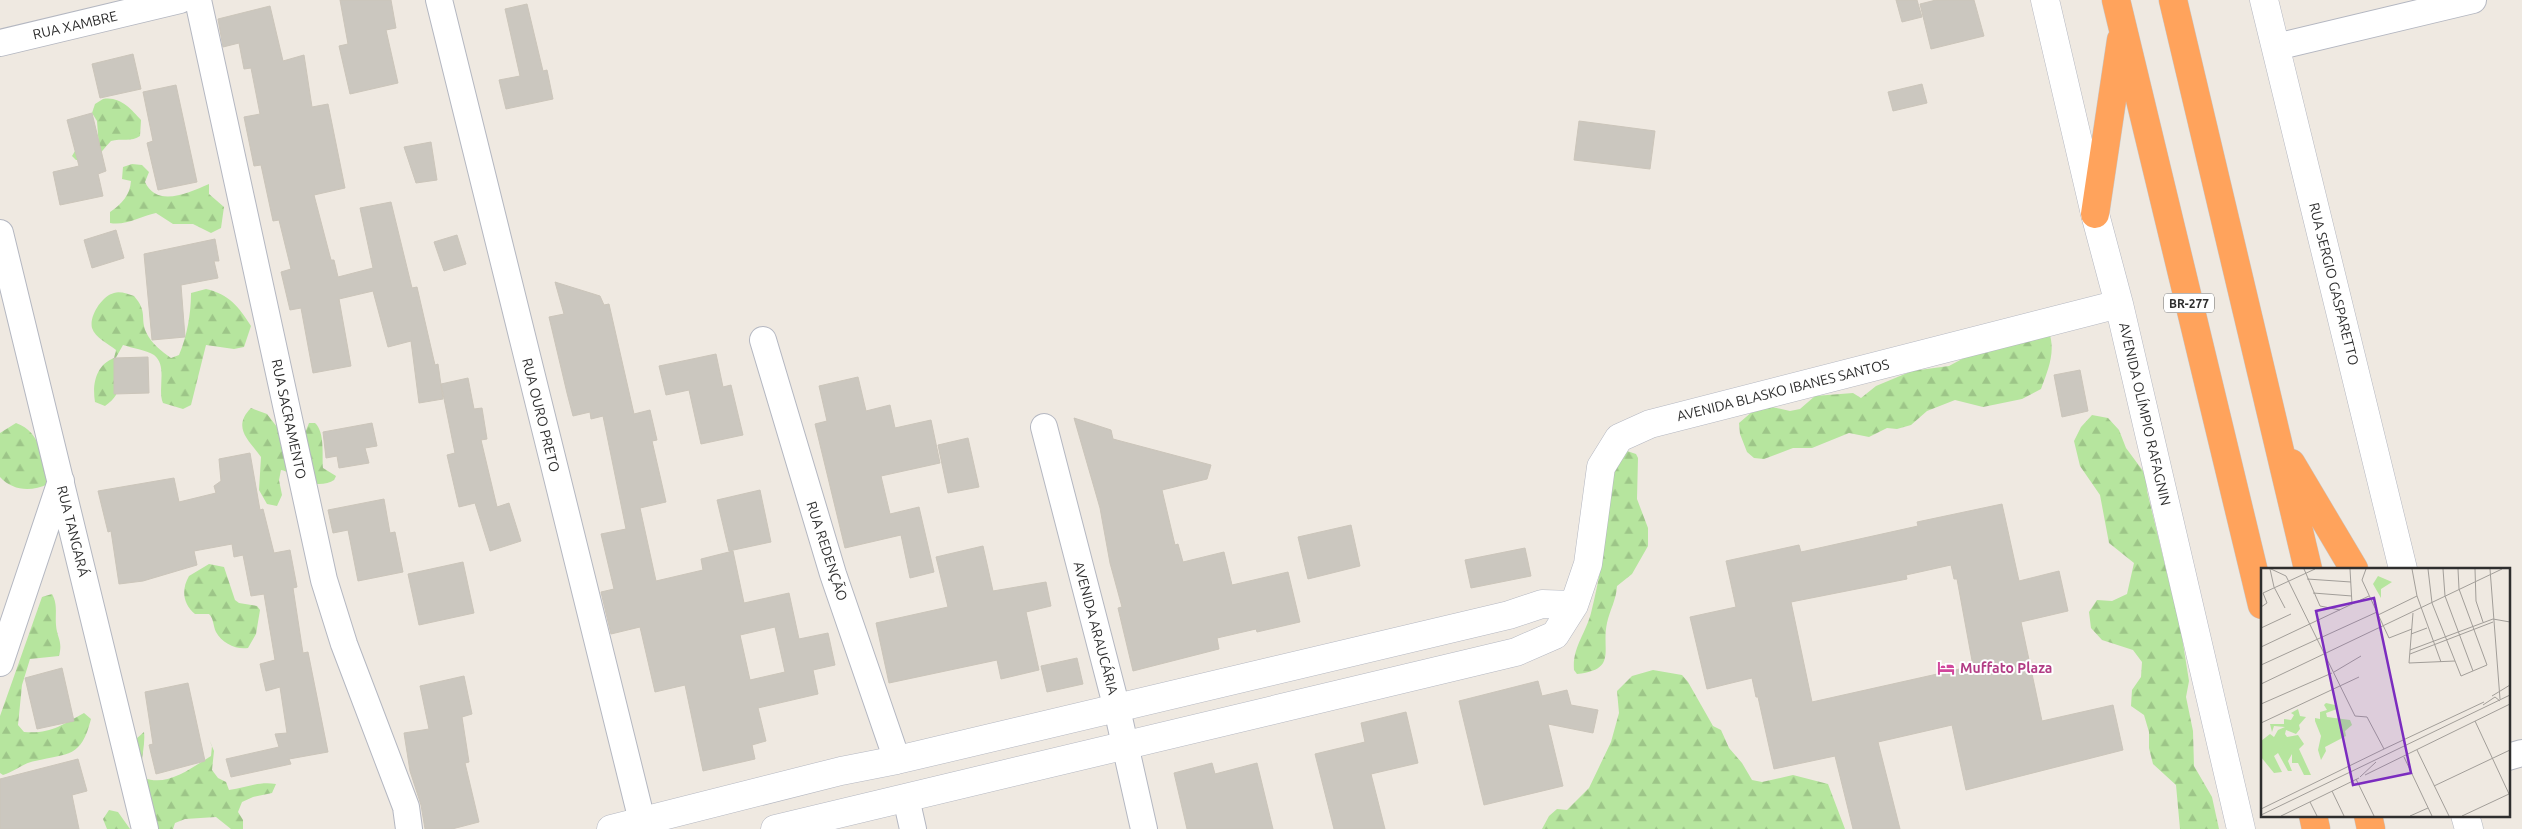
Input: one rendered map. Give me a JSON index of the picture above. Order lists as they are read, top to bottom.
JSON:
{
  "streets": {
    "highway": ["BR-277"],
    "main road": ["RUA SERGIO GASPARETTO", "AVENIDA BLASKO IBANES SANTOS", "AVENIDA OLÍMPIO RAFAGNIN"],
    "street": [
      "RUA XAMBRE",
      "RUA OURO PRETO",
      "RUA SACRAMENTO",
      "RUA TANGARÁ",
      "RUA REDENÇÃO",
      "AVENIDA ARAUCÁRIA"
    ]
  },
  "crossings": [
    ["AVENIDA BLASKO IBANES SANTOS", "AVENIDA OLÍMPIO RAFAGNIN"],
    ["AVENIDA BLASKO IBANES SANTOS", "AVENIDA ARAUCÁRIA"]
  ],
  "places": {
    "hotel": ["Muffato Plaza"]
  }
}
